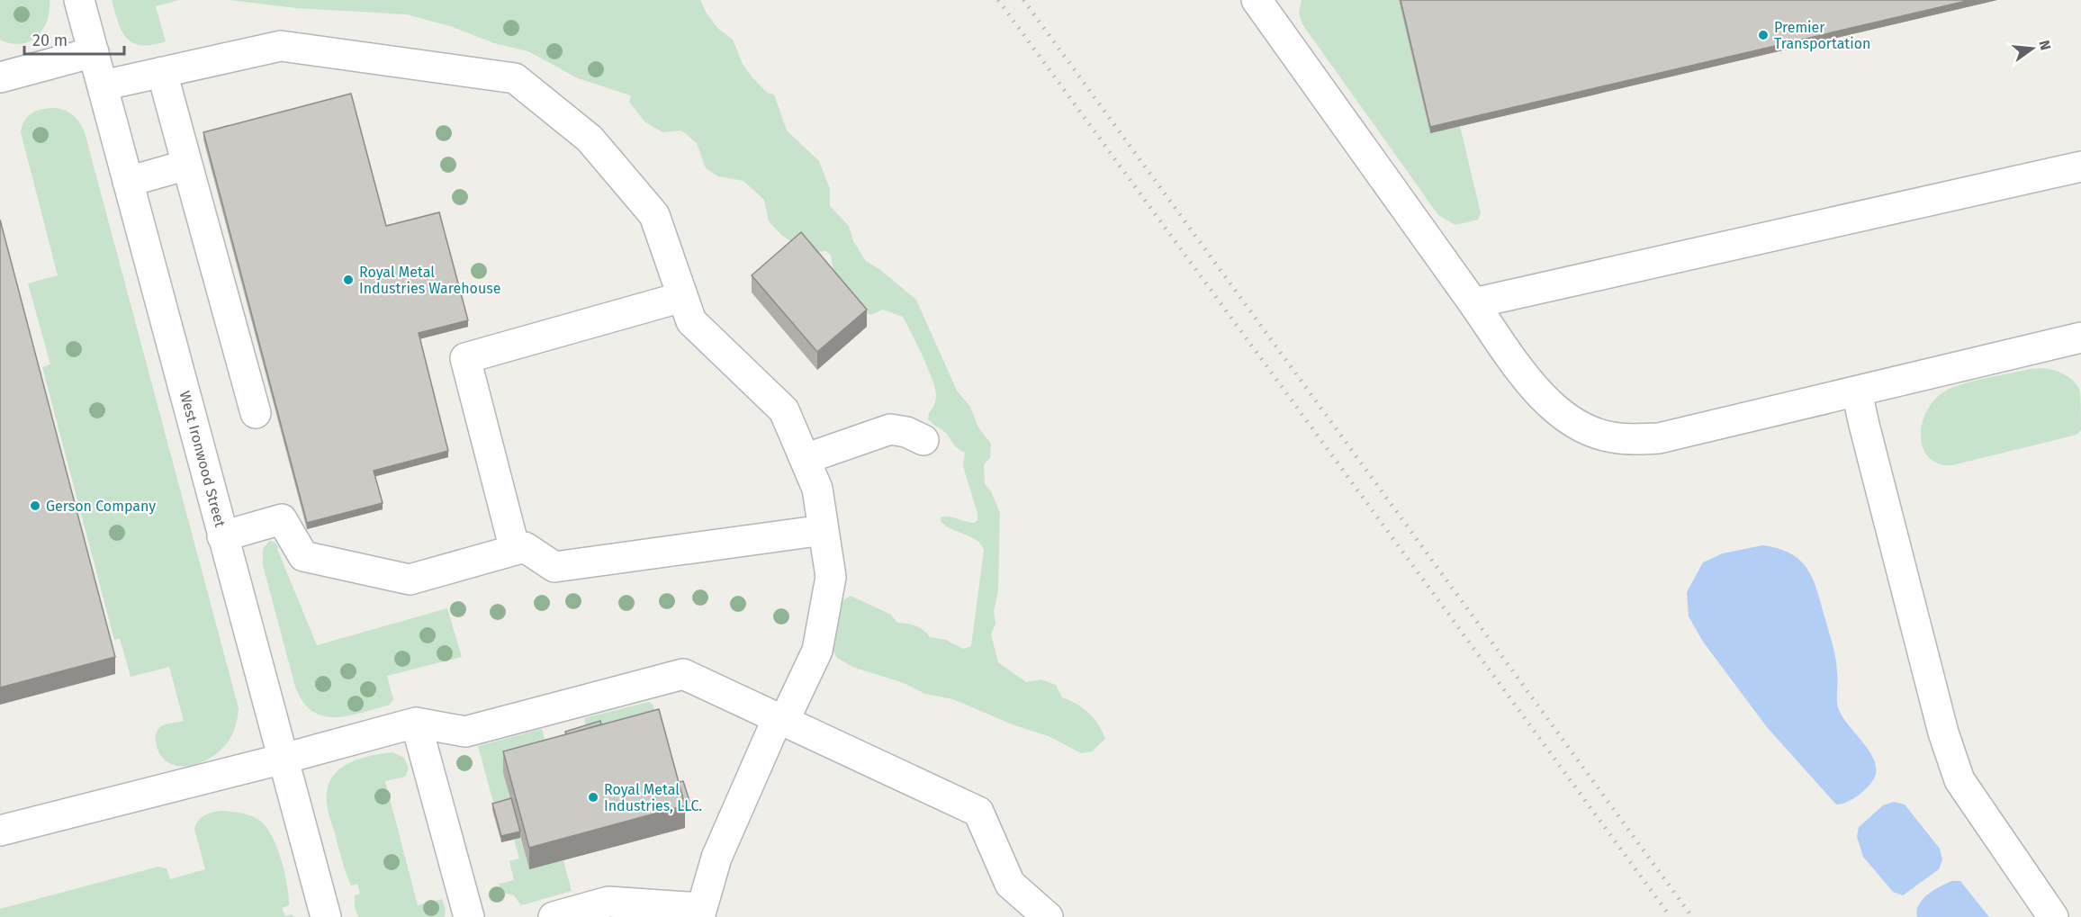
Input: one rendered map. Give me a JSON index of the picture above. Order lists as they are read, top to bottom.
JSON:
{
  "streets": {
    "street": ["West Ironwood Street"]
  },
  "places": [
    "Premier Transportation",
    "Royal Metal Industries Warehouse",
    "Gerson Company",
    "Royal Metal Industries, LLC."
  ],
  "scale_bar": "20 m",
  "north": "right"
}
